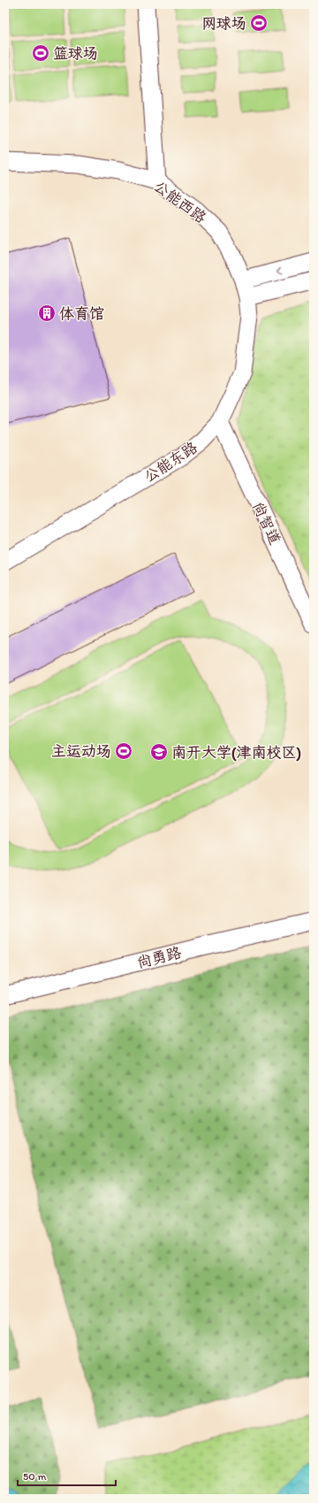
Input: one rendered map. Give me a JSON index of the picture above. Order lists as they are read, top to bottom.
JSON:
{
  "streets": {
    "street": [
      "公能西路",
      "公能东路",
      "尚智道",
      "尚勇路"
    ]
  },
  "crossings": [
    ["公能西路", "公能东路"],
    ["公能东路", "尚智道"]
  ],
  "places": {
    "sports": ["网球场", "篮球场", "主运动场"],
    "building": ["体育馆"],
    "school or university": ["南开大学(津南校区)"]
  },
  "scale_bar": "50 m"
}
